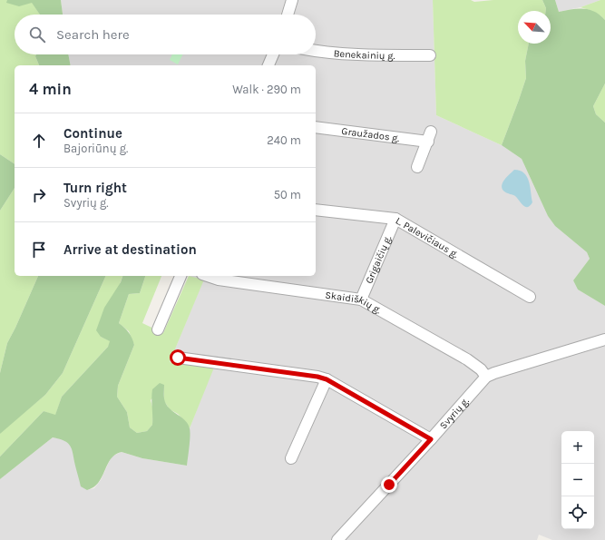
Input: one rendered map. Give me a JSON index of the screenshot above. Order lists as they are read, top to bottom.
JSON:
{
  "streets": {
    "street": [
      "Benekainių g.",
      "Graužados g.",
      "L. Palevičiaus g.",
      "Grigaičių g.",
      "Skaidiškių g.",
      "Svyrių g."
    ]
  },
  "crossings": [
    ["L. Palevičiaus g.", "Grigaičių g."],
    ["Grigaičių g.", "Skaidiškių g."],
    ["Skaidiškių g.", "Svyrių g."]
  ],
  "north": "top left",
  "page": {
    "search": "Search here",
    "heading": ["4 min", "Walk · 290 m"],
    "list": [
      ["Continue", "Bajoriūnų g.", "240 m"],
      ["Turn right", "Svyrių g.", "50 m"],
      "Arrive at destination"
    ],
    "map_buttons": ["+", "−"]
  }
}
